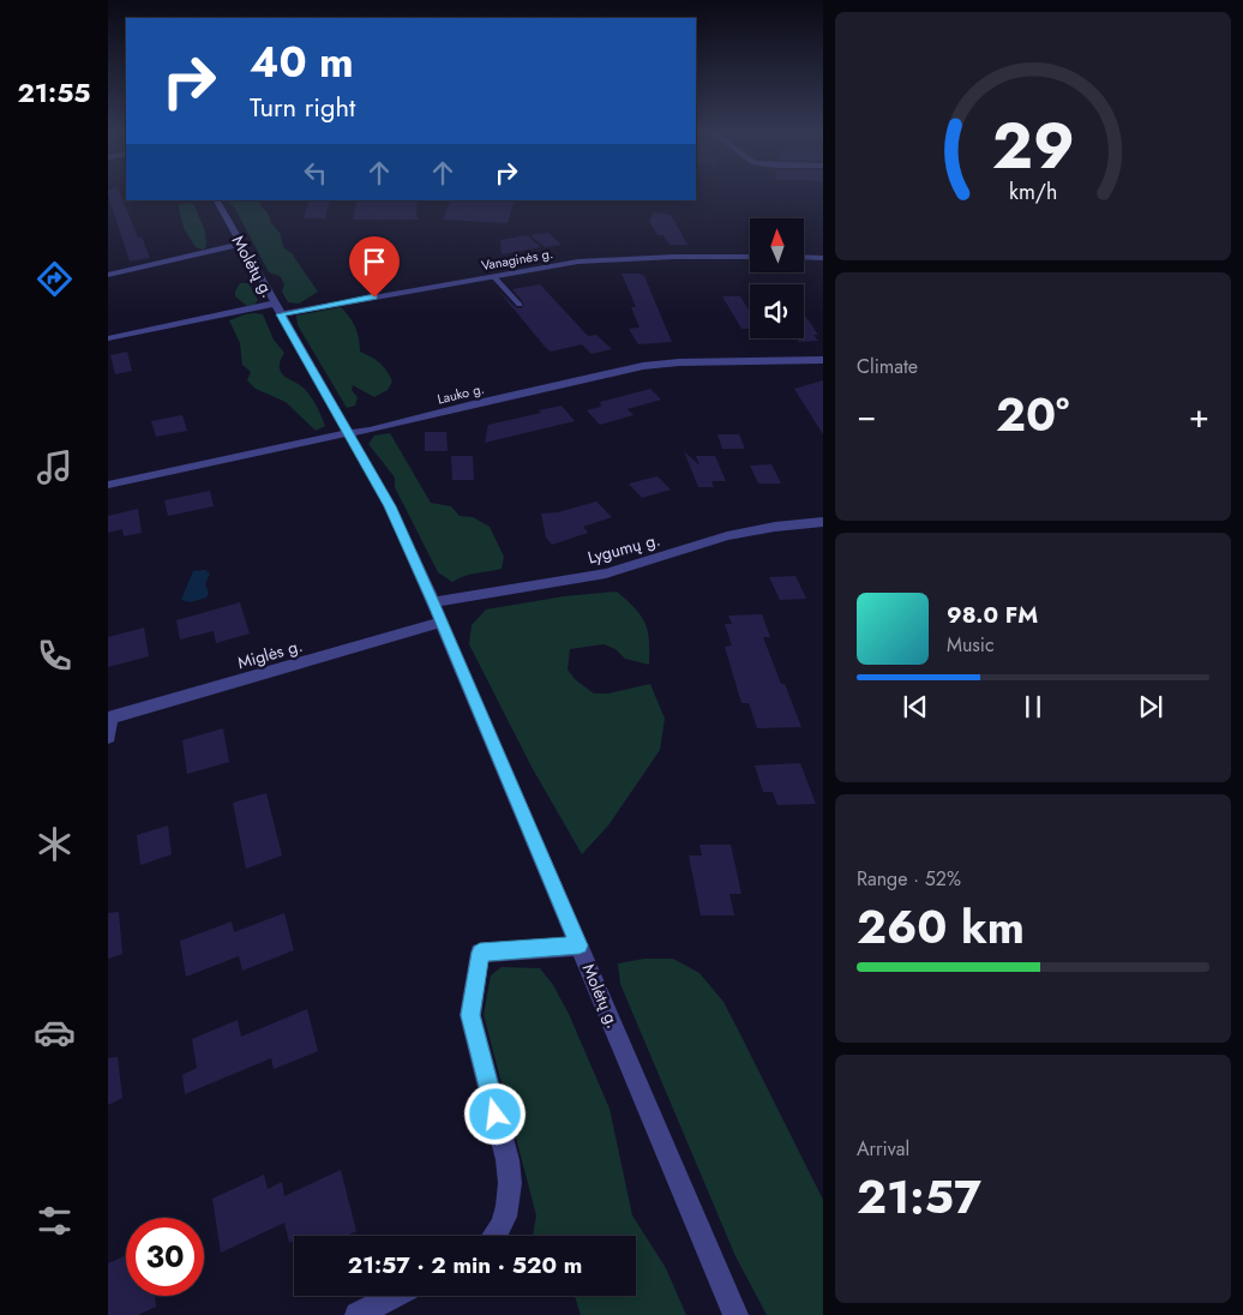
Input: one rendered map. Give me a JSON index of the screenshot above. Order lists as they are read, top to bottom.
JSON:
{
  "streets": {
    "street": [
      "Vanaginės g.",
      "Molėtų g.",
      "Lauko g.",
      "Lygumų g.",
      "Miglės g."
    ]
  },
  "crossings": [
    ["Vanaginės g.", "Molėtų g."],
    ["Molėtų g.", "Lauko g."],
    ["Molėtų g.", "Lygumų g."],
    ["Molėtų g.", "Miglės g."]
  ],
  "north": "top",
  "page": {
    "tabs": "21:55",
    "turn": ["40 m", "Turn right"],
    "tile": [
      "Climate",
      ["Range · 52%", "260 km"],
      ["Arrival", "21:57"]
    ],
    "heat": ["−", "20°", "+"],
    "song": ["98.0 FM", "Music"],
    "limit": "30",
    "trip": "21:57 · 2 min · 520 m",
    "gauge": ["29", "km/h"]
  }
}
